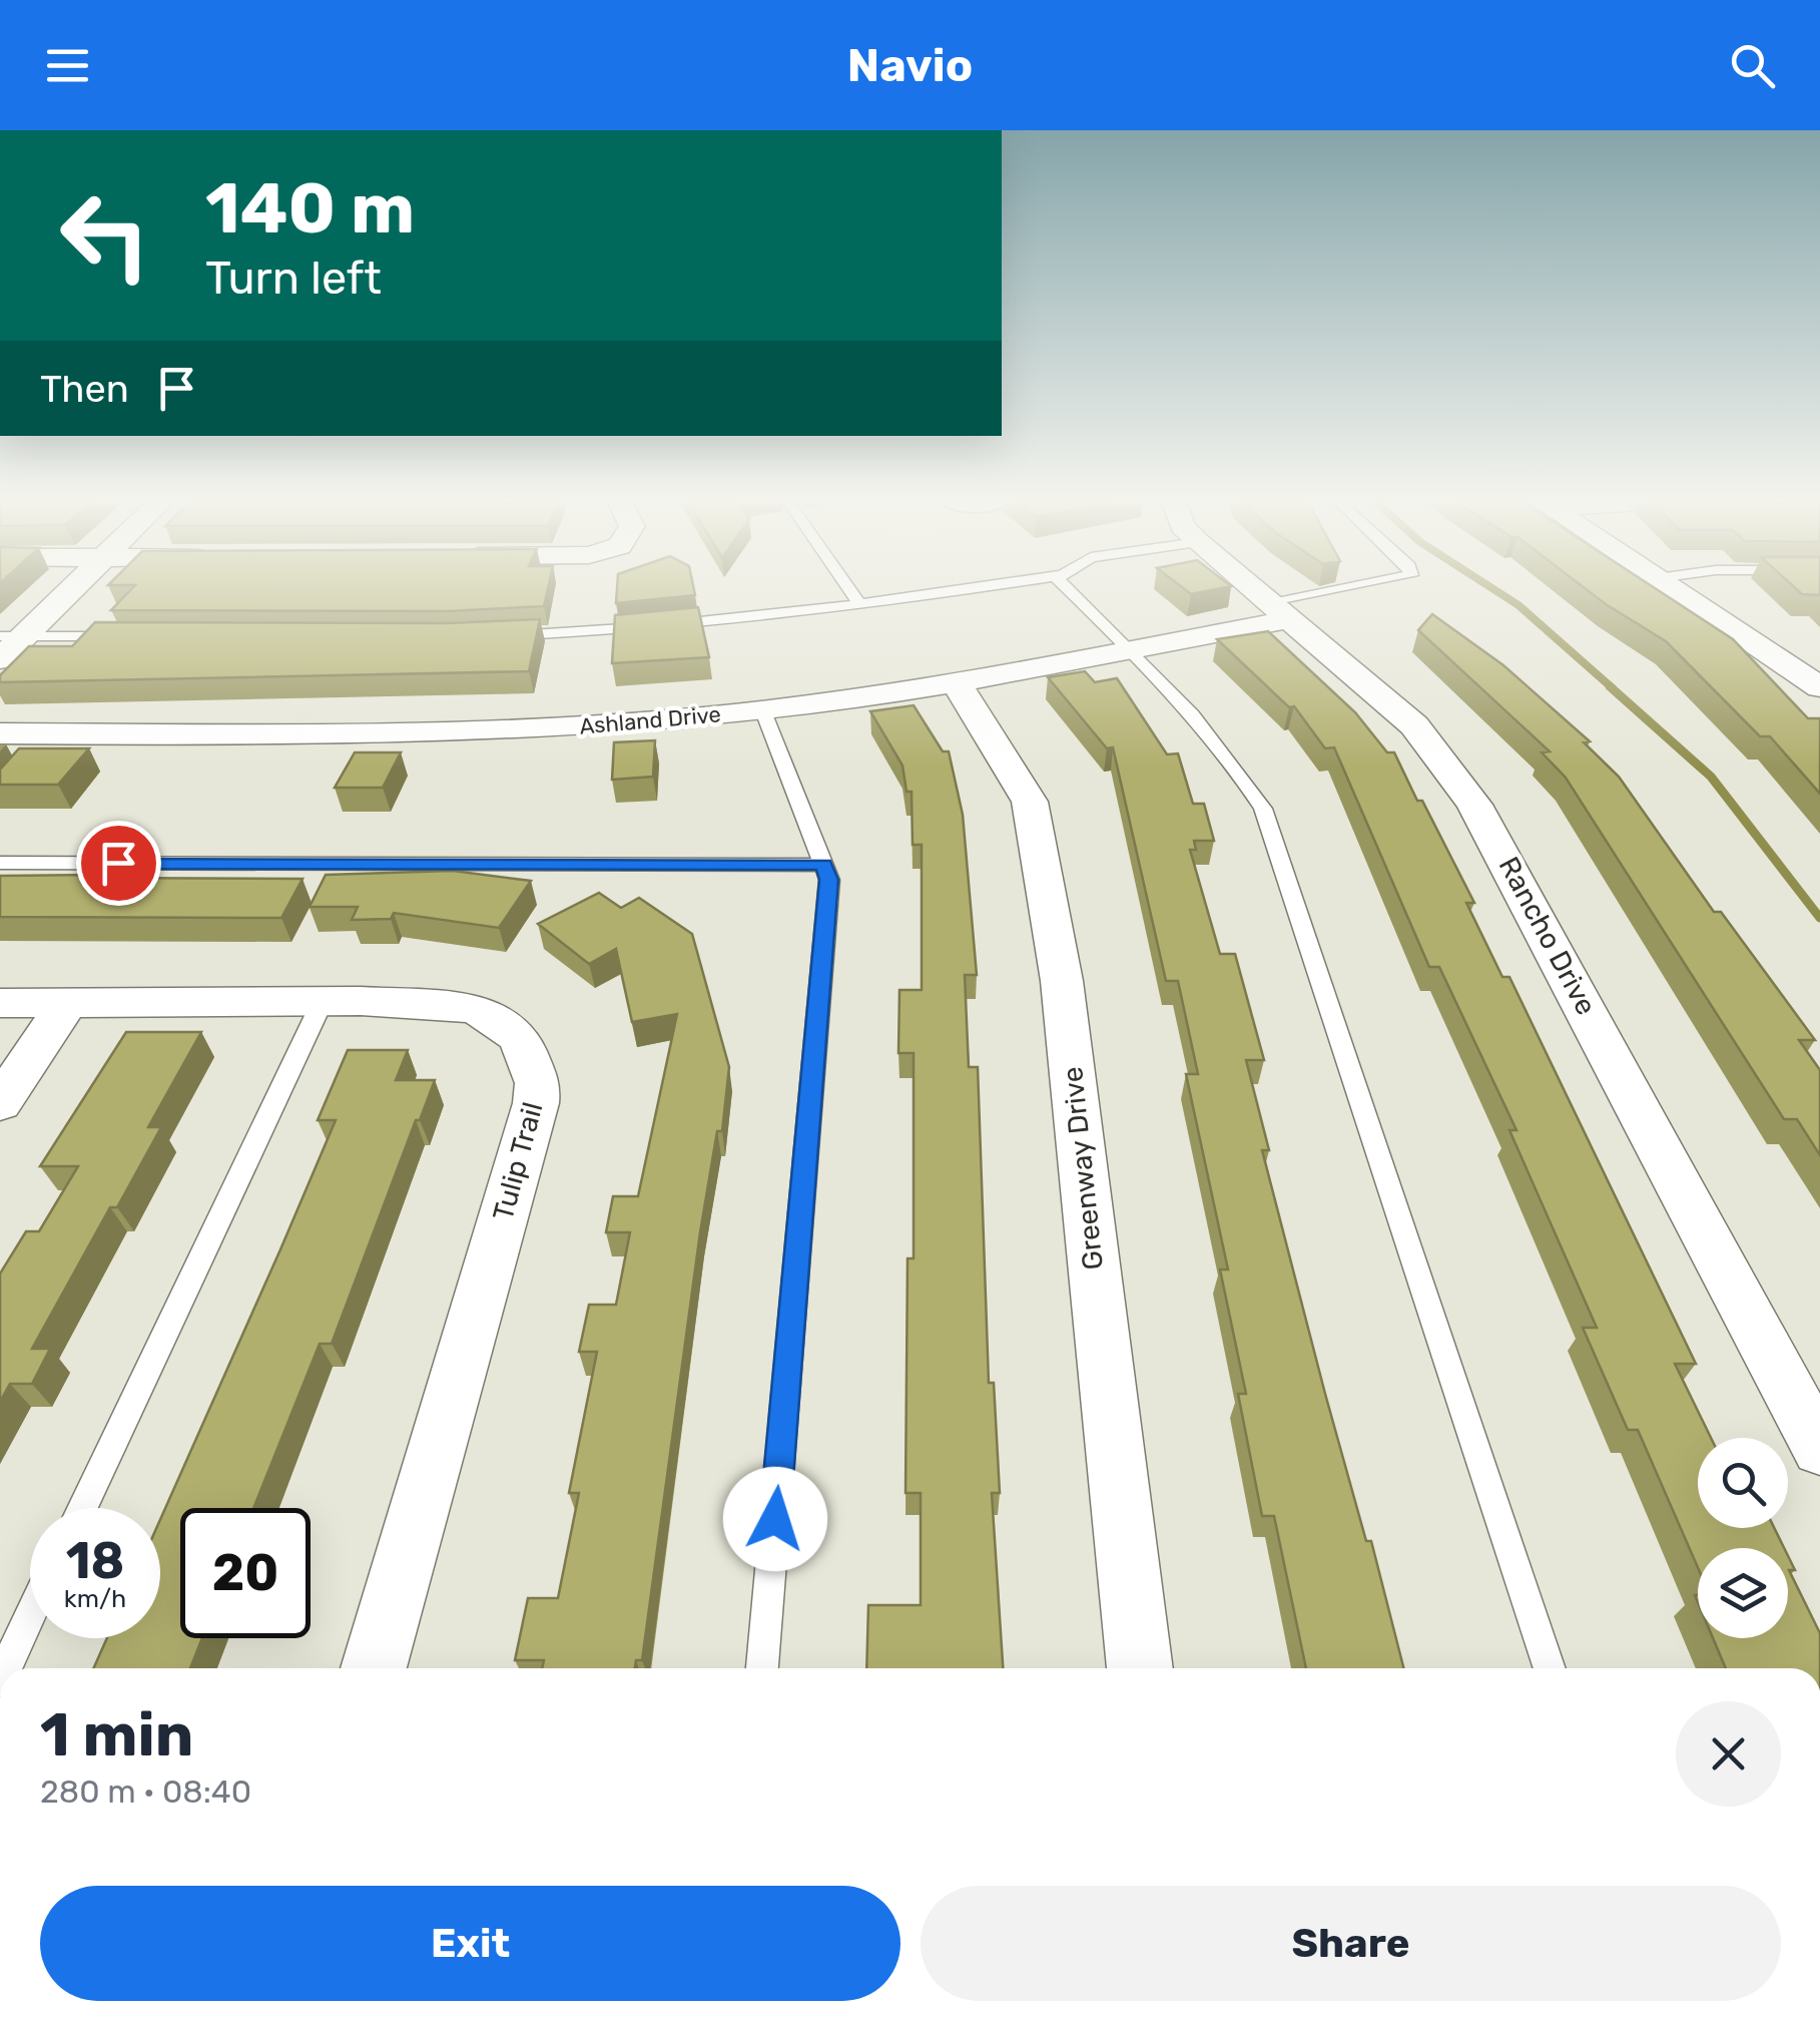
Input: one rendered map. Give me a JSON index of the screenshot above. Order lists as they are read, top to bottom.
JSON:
{
  "streets": {
    "street": [
      "Ashland Drive",
      "Rancho Drive",
      "Tulip Trail",
      "Greenway Drive"
    ]
  },
  "crossings": [
    ["Ashland Drive", "Rancho Drive"],
    ["Ashland Drive", "Greenway Drive"]
  ],
  "page": {
    "header": "Navio",
    "turn": ["140 m", "Turn left"],
    "then": "Then",
    "speed": "18 km/h",
    "limit": "20",
    "heading": ["1 min", "280 m · 08:40"],
    "buttons": ["Exit", "Share"]
  }
}
